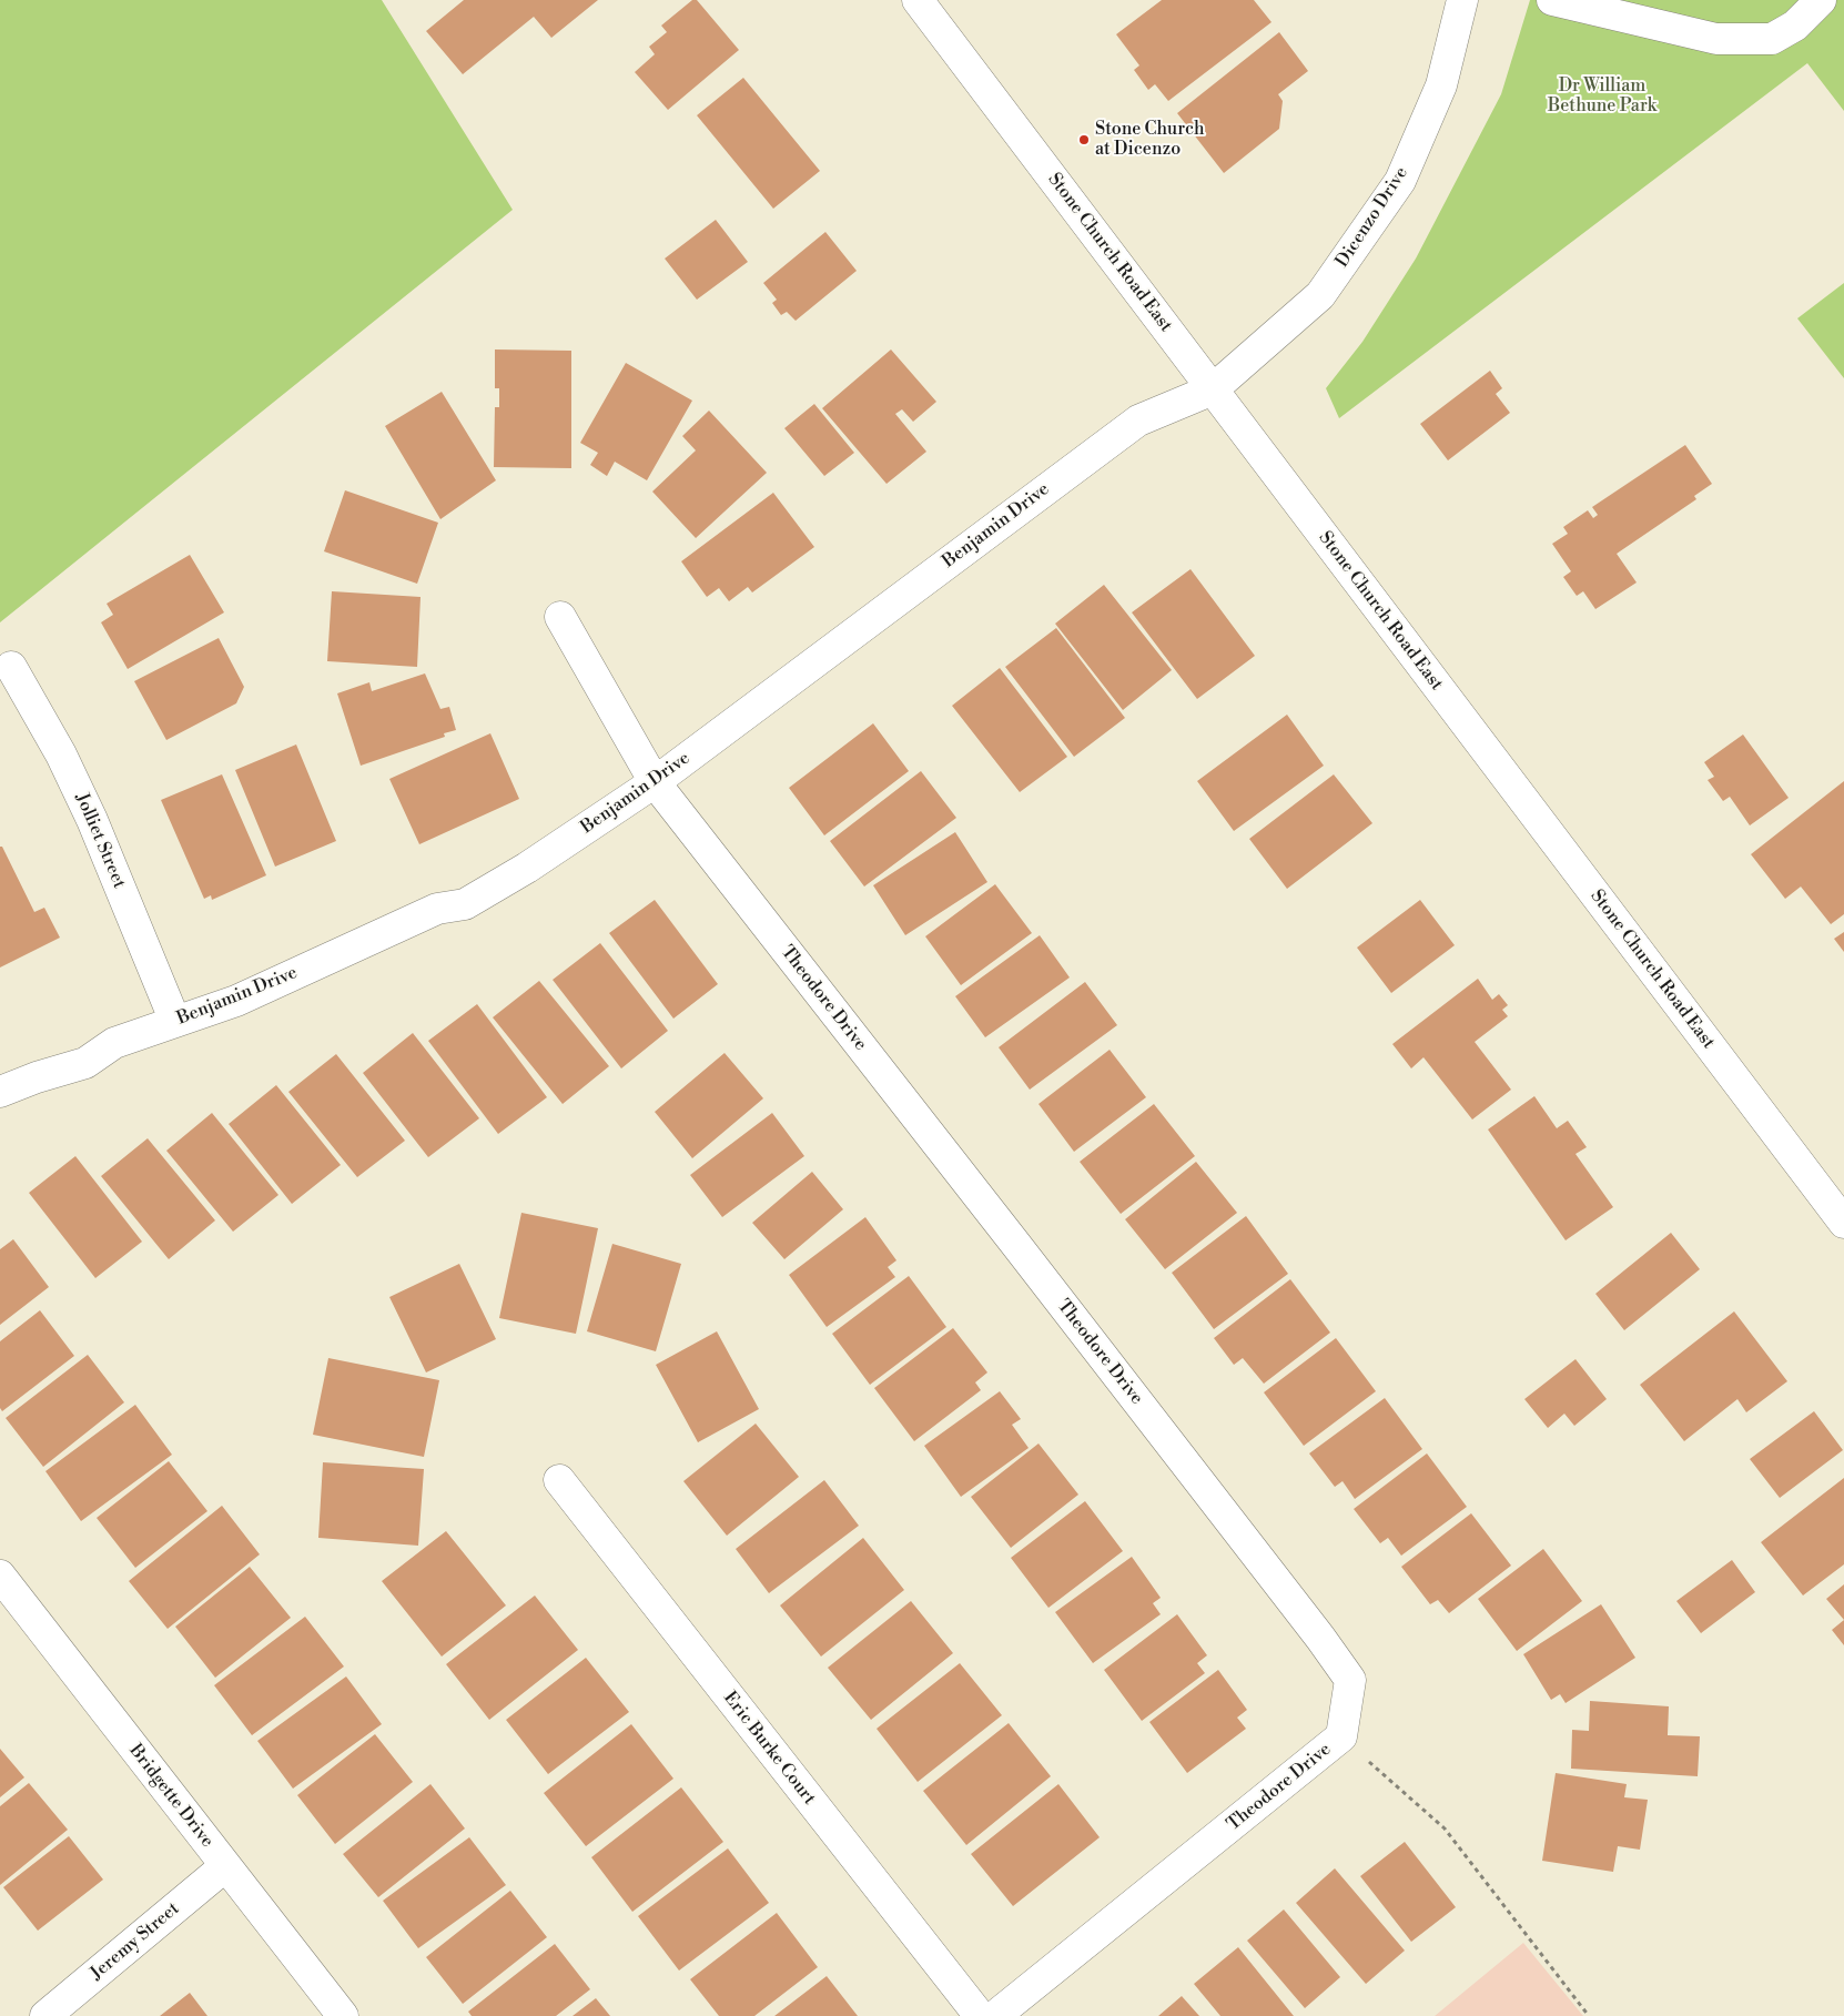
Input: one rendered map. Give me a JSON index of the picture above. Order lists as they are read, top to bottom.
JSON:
{
  "streets": {
    "street": [
      "Dicenzo Drive",
      "Stone Church Road East",
      "Benjamin Drive",
      "Jolliet Street",
      "Theodore Drive",
      "Eric Burke Court",
      "Bridgette Drive",
      "Jeremy Street"
    ]
  },
  "crossings": [
    ["Dicenzo Drive", "Stone Church Road East"],
    ["Dicenzo Drive", "Benjamin Drive"],
    ["Stone Church Road East", "Benjamin Drive"],
    ["Benjamin Drive", "Jolliet Street"],
    ["Benjamin Drive", "Theodore Drive"],
    ["Bridgette Drive", "Jeremy Street"]
  ],
  "parks": ["Dr William Bethune Park"],
  "places": ["Stone Church at Dicenzo"]
}
